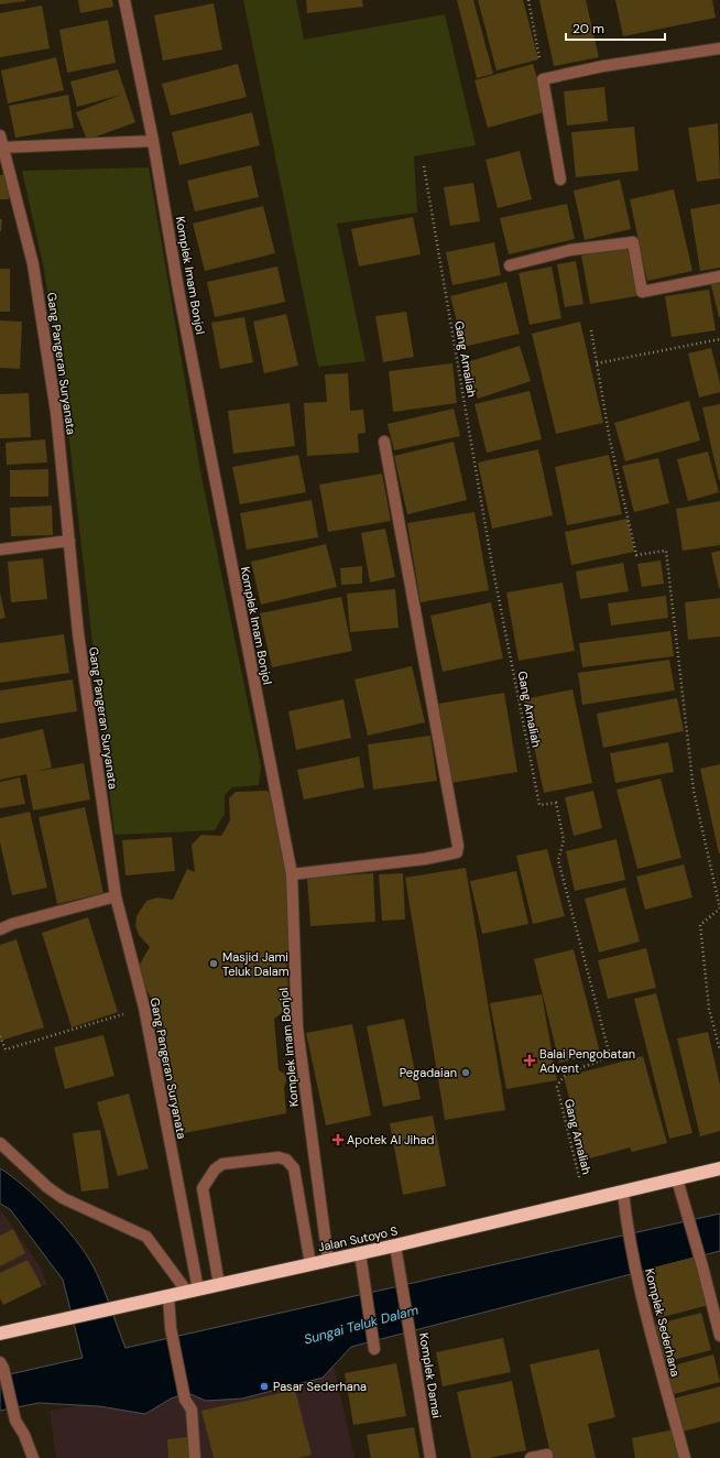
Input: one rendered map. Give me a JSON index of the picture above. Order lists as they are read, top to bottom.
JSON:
{
  "streets": {
    "highway": ["Jalan Sutoyo S"],
    "street": [
      "Komplek Imam Bonjol",
      "Gang Pangeran Suryanata",
      "Komplek Sederhana",
      "Komplek Damai"
    ],
    "path": ["Gang Amaliah"]
  },
  "crossings": [
    ["Komplek Imam Bonjol", "Jalan Sutoyo S"],
    ["Gang Amaliah", "Jalan Sutoyo S"],
    ["Gang Pangeran Suryanata", "Jalan Sutoyo S"],
    ["Jalan Sutoyo S", "Komplek Sederhana"],
    ["Jalan Sutoyo S", "Komplek Damai"]
  ],
  "water": ["Sungai Teluk Dalam"],
  "places": {
    "other": ["Masjid Jami Teluk Dalam", "Pegadaian", "Pasar Sederhana"],
    "health": ["Balai Pengobatan Advent", "Apotek Al Jihad"]
  },
  "scale_bar": "20 m"
}
